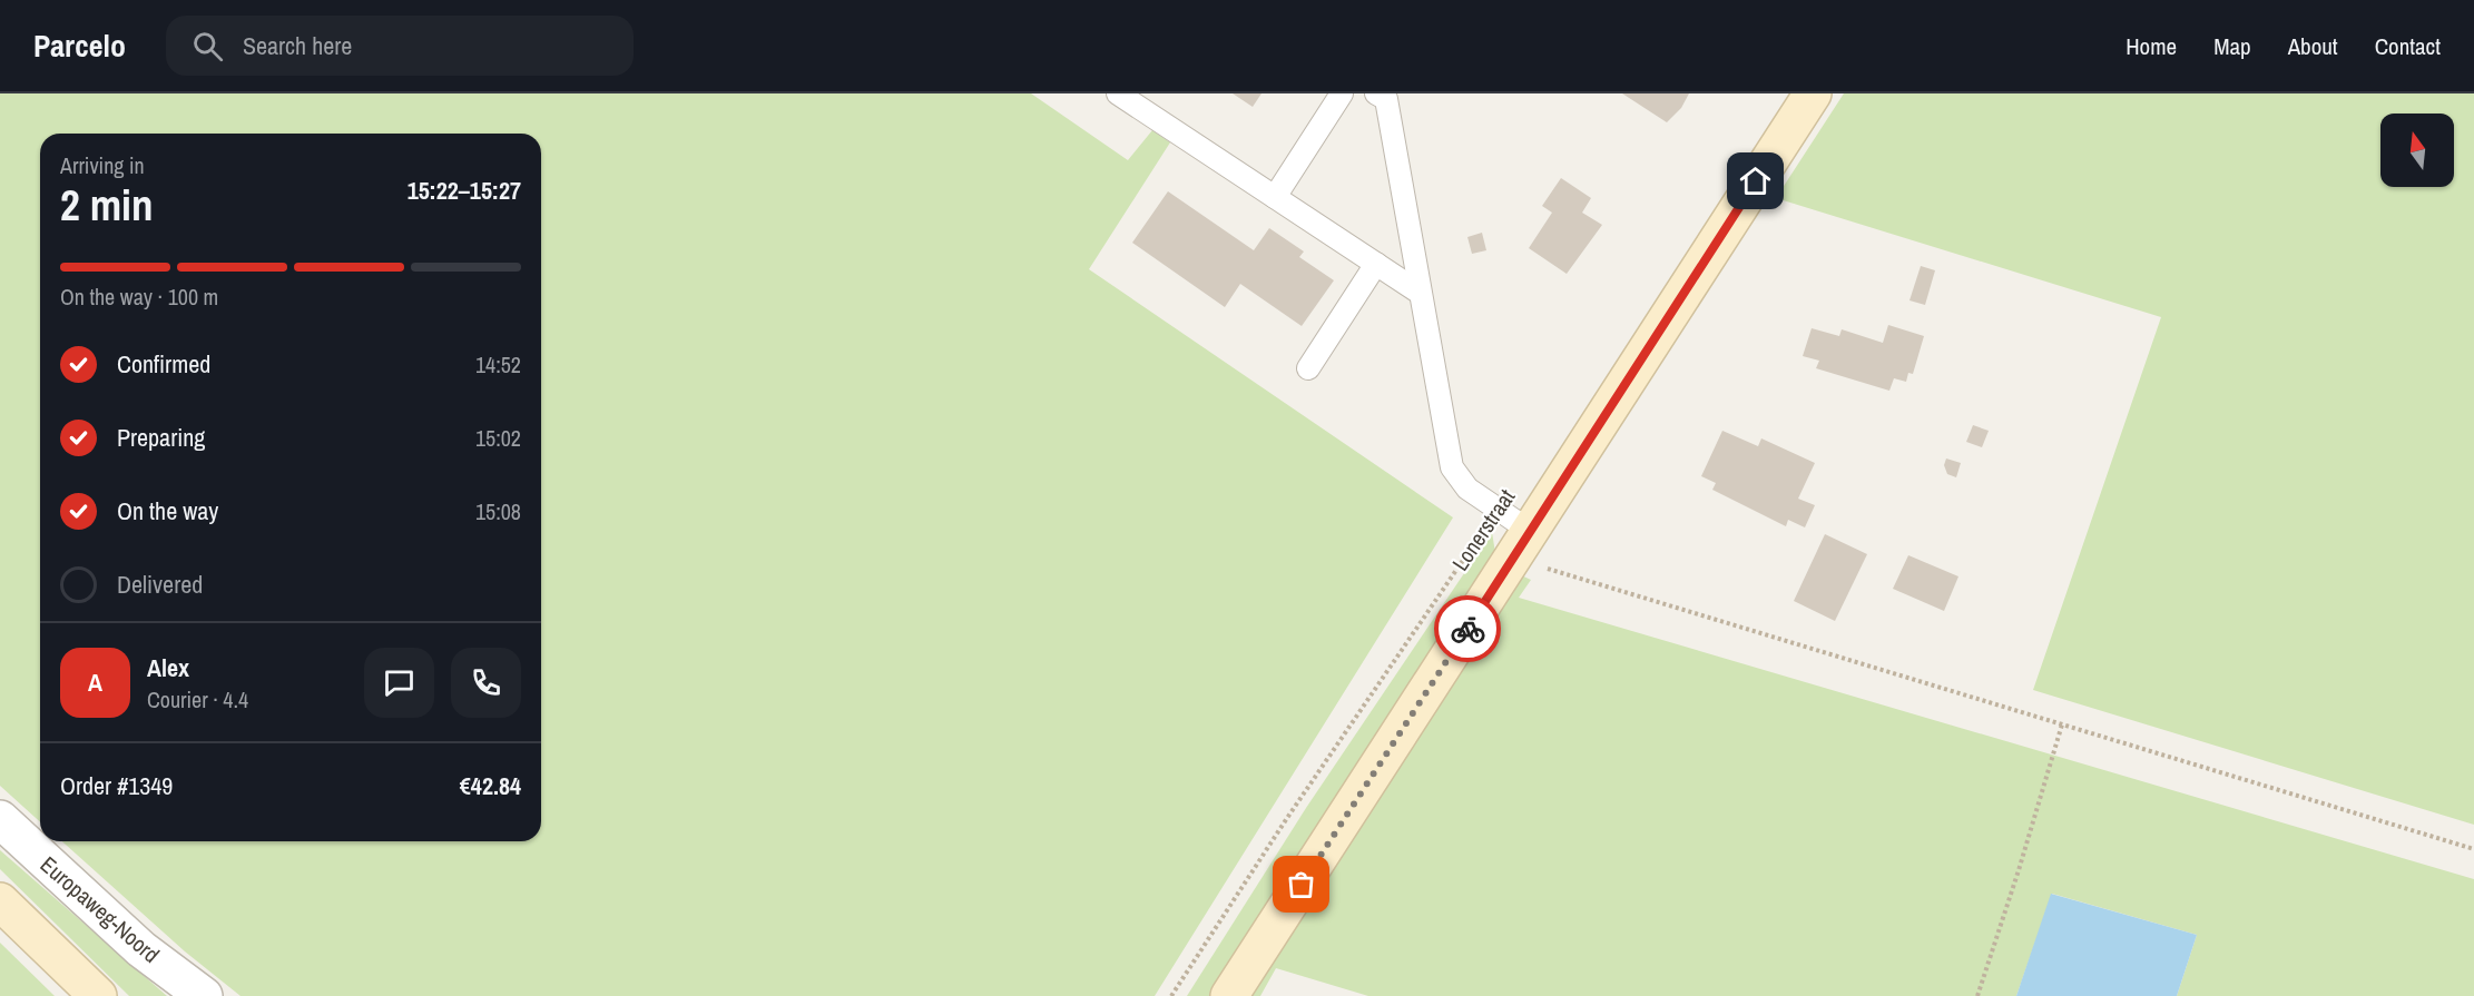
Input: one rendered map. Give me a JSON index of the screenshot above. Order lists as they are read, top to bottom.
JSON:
{
  "streets": {
    "street": ["Lonerstraat", "Europaweg-Noord"]
  },
  "north": "top",
  "page": {
    "header": "Parcelo",
    "search": "Search here",
    "nav": [
      "Home",
      "Map",
      "About",
      "Contact"
    ],
    "heading": ["2 min", "Arriving in", "15:22–15:27"],
    "panel": [
      "Alex",
      "Courier · 4.4",
      "Order #1349",
      "€42.84"
    ],
    "bar": "On the way · 100 m",
    "list": [
      ["Confirmed", "14:52"],
      ["Preparing", "15:02"],
      ["On the way", "15:08"],
      "Delivered"
    ],
    "round": "A"
  }
}
